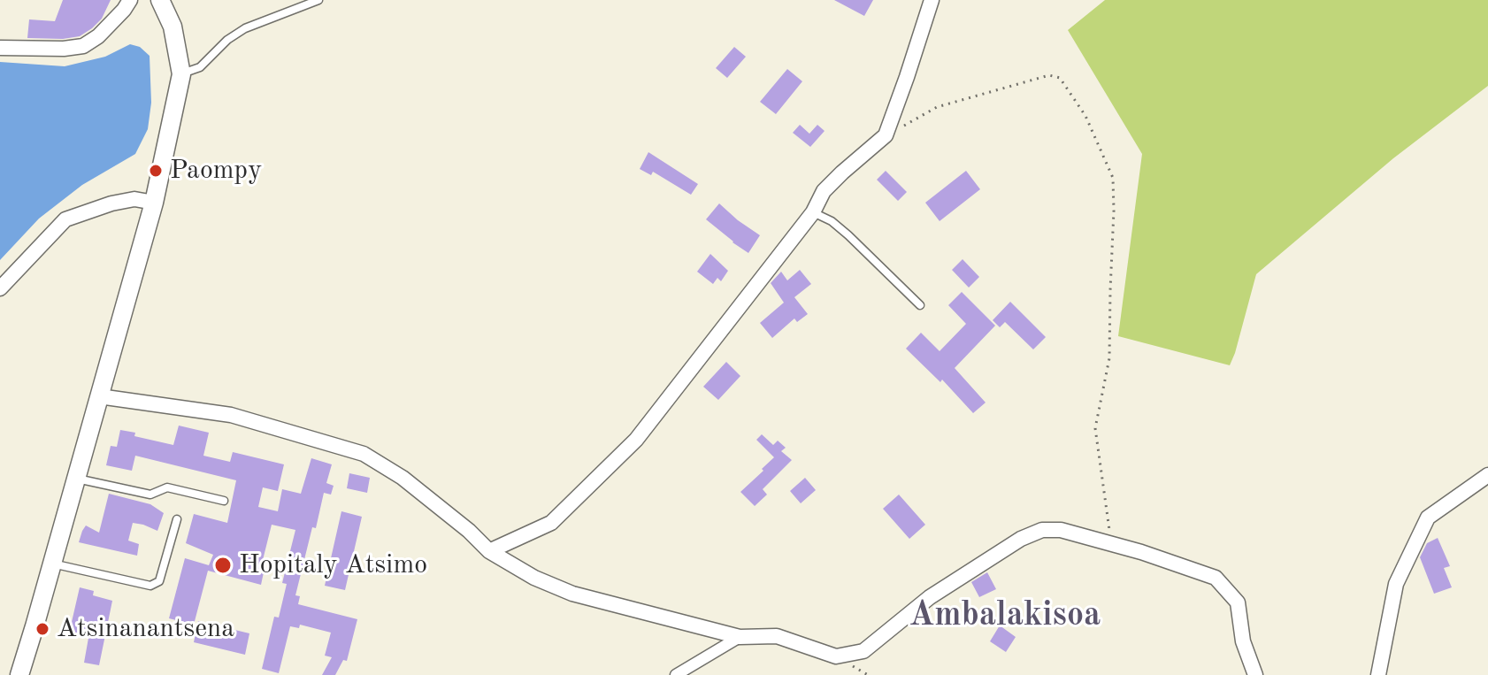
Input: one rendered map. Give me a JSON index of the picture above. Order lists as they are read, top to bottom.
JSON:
{
  "districts": ["Ambalakisoa"],
  "places": ["Paompy", "Hopitaly Atsimo", "Atsinanantsena"]
}
